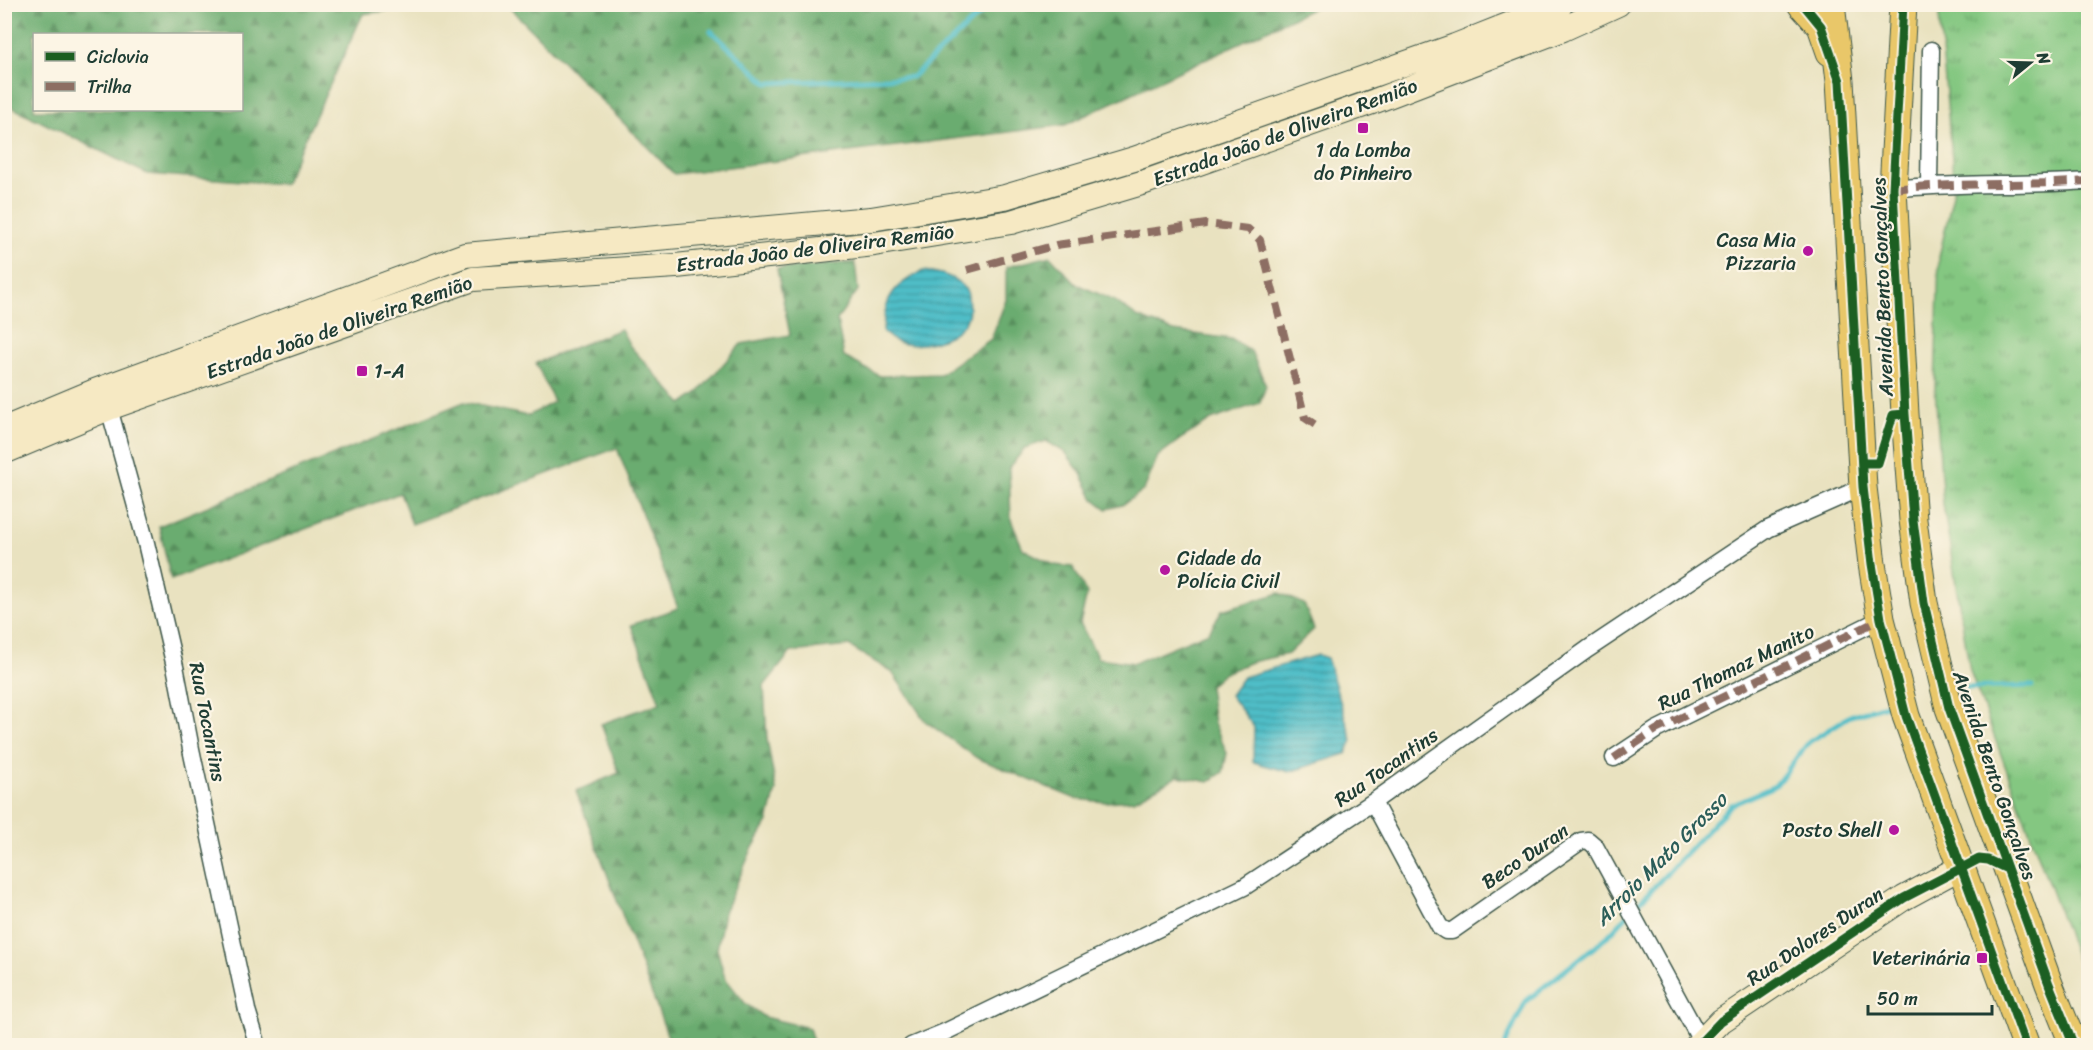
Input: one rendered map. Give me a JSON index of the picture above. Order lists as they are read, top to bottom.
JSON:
{
  "streets": {
    "main road": ["Estrada João de Oliveira Remião", "Avenida Bento Gonçalves", "Rua Dolores Duran"],
    "street": ["Rua Thomaz Manito", "Rua Tocantins", "Beco Duran"]
  },
  "crossings": [
    ["Estrada João de Oliveira Remião", "Rua Tocantins"],
    ["Avenida Bento Gonçalves", "Rua Thomaz Manito"],
    ["Avenida Bento Gonçalves", "Rua Tocantins"],
    ["Avenida Bento Gonçalves", "Rua Dolores Duran"],
    ["Rua Tocantins", "Beco Duran"],
    ["Beco Duran", "Rua Dolores Duran"]
  ],
  "water": ["Arroio Mato Grosso"],
  "places": {
    "transit": ["1 da Lomba do Pinheiro", "1-A", "Veterinária"],
    "other": ["Casa Mia Pizzaria", "Cidade da Polícia Civil", "Posto Shell"]
  },
  "legend": ["Ciclovia", "Trilha"],
  "scale_bar": "50 m",
  "north": "right"
}
